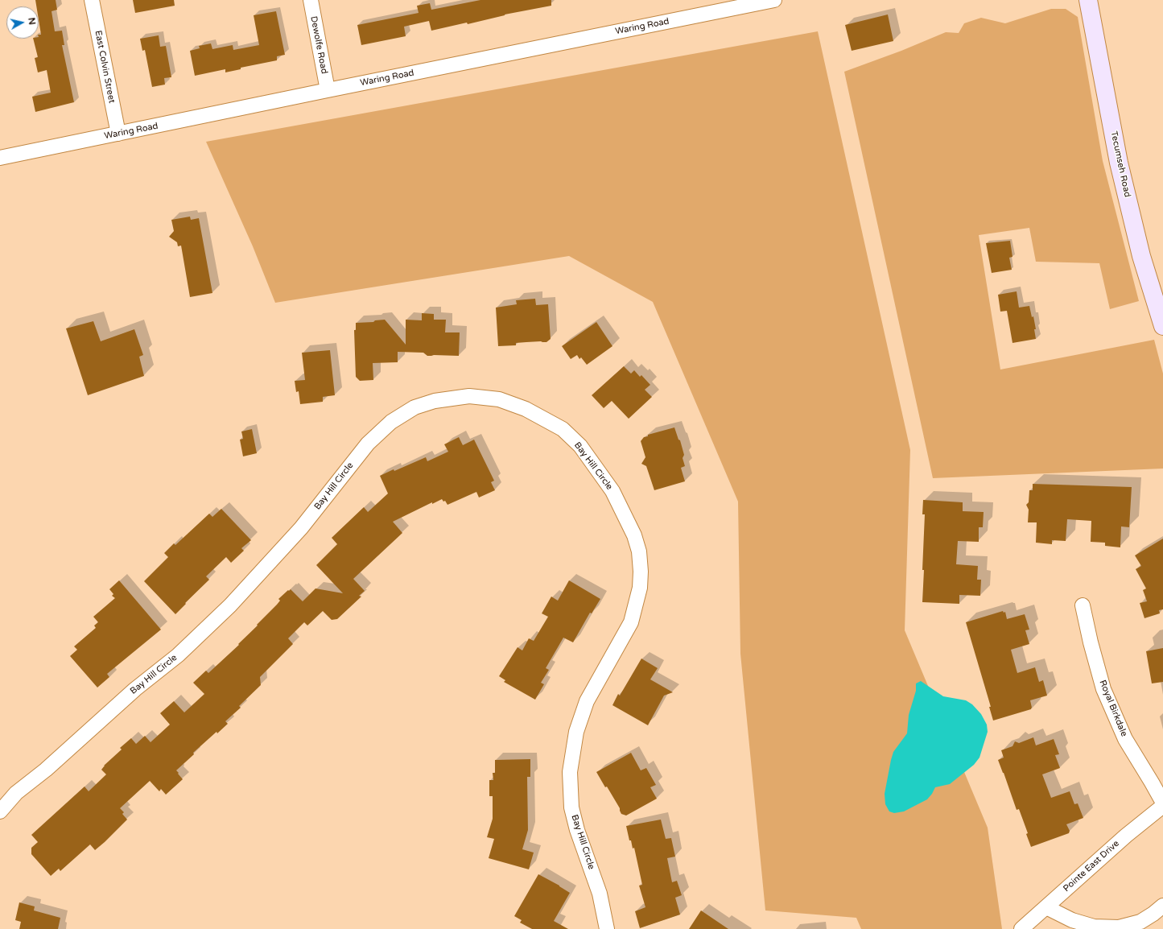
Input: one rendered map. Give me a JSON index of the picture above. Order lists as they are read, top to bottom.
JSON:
{
  "streets": {
    "street": [
      "Waring Road",
      "Dewolfe Road",
      "East Colvin Street",
      "Tecumseh Road",
      "Bay Hill Circle",
      "Royal Birkdale",
      "Pointe East Drive"
    ]
  },
  "crossings": [
    ["Waring Road", "Dewolfe Road"],
    ["Waring Road", "East Colvin Street"]
  ],
  "north": "right"
}
